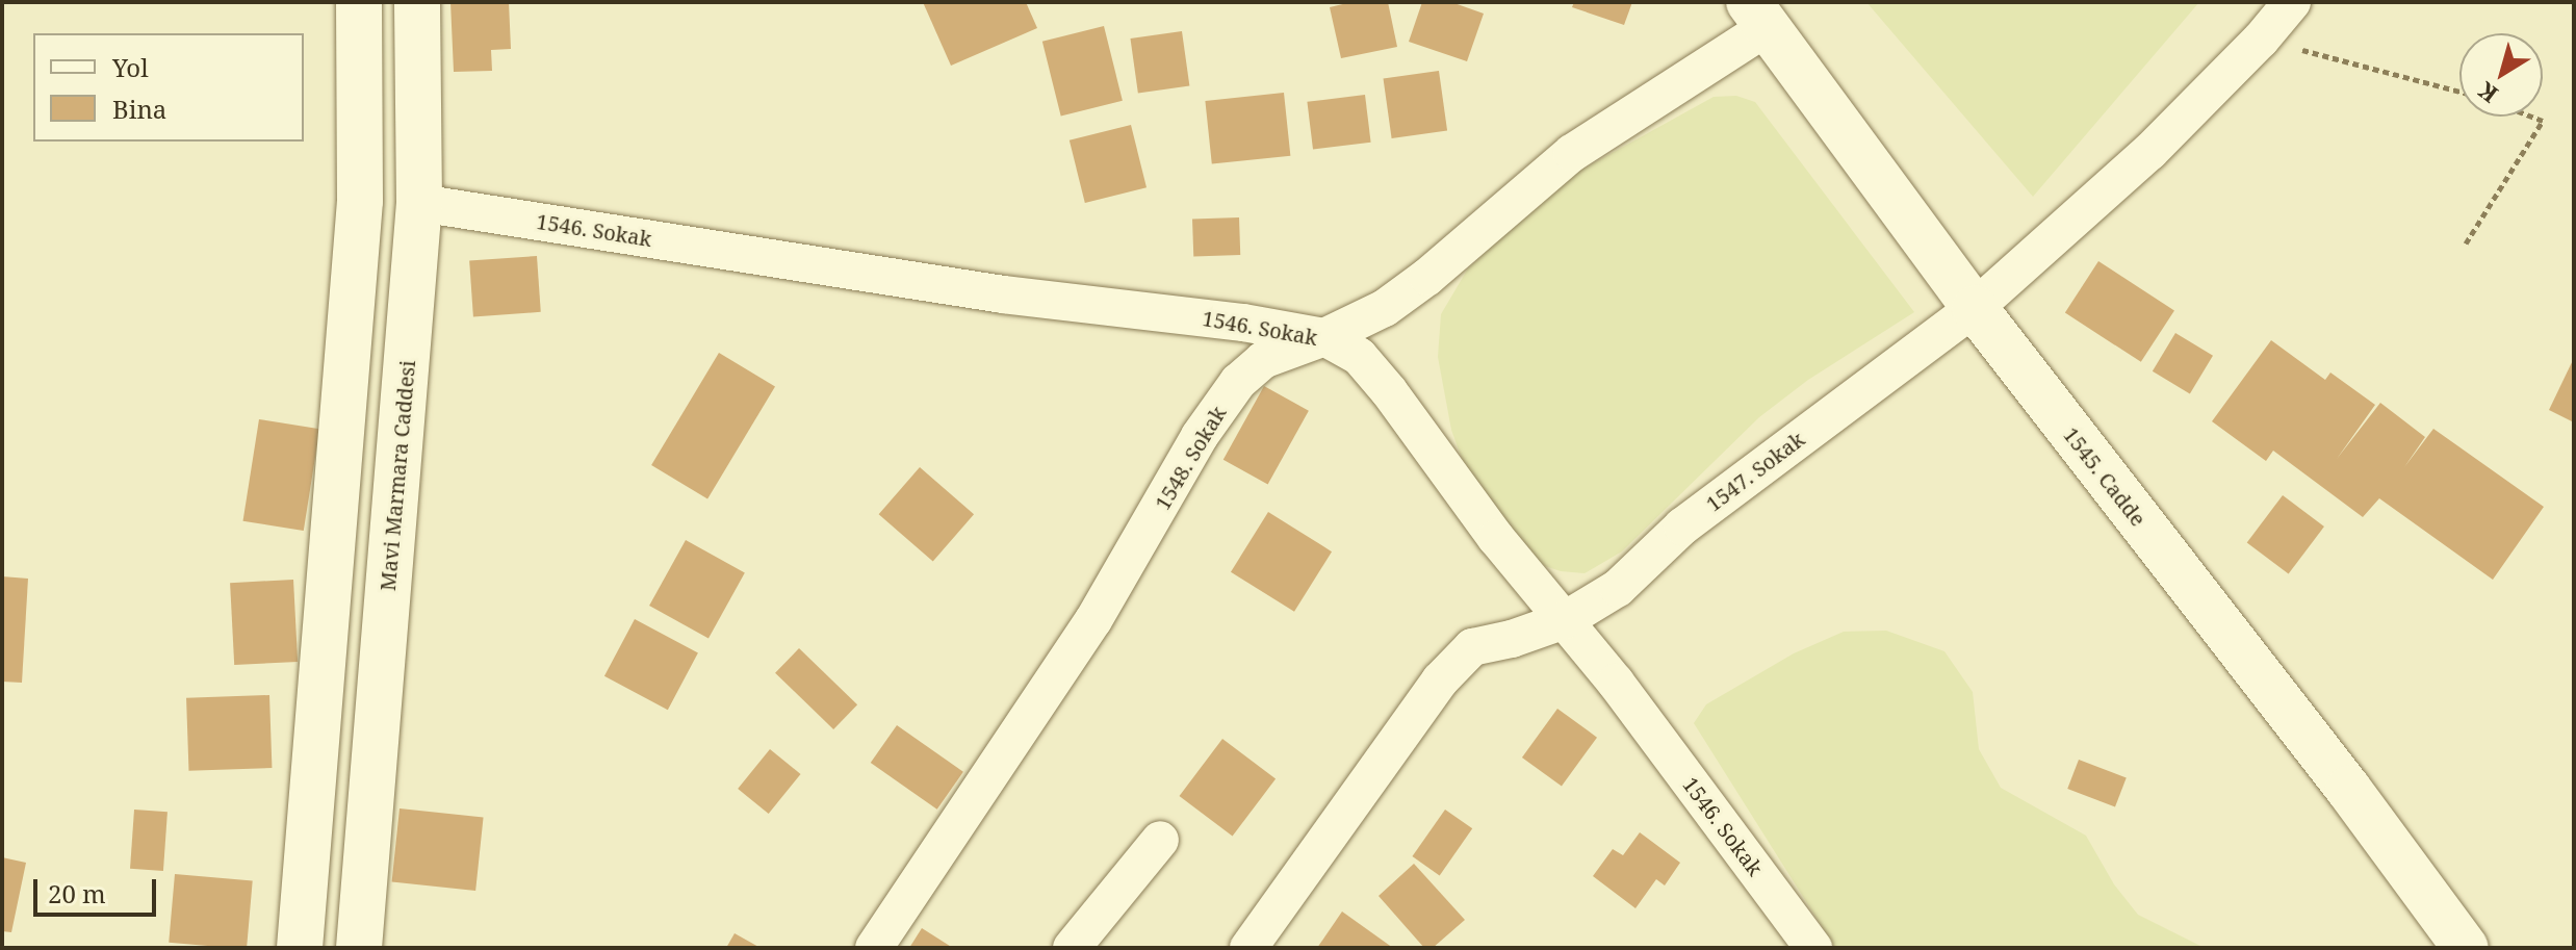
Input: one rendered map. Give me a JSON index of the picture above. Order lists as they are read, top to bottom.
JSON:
{
  "streets": {
    "street": [
      "1546. Sokak",
      "1548. Sokak",
      "1547. Sokak",
      "Mavi Marmara Caddesi",
      "1545. Cadde"
    ]
  },
  "crossings": [
    ["1546. Sokak", "1548. Sokak"],
    ["1546. Sokak", "1547. Sokak"],
    ["1546. Sokak", "Mavi Marmara Caddesi"],
    ["1548. Sokak", "1545. Cadde"],
    ["1547. Sokak", "1545. Cadde"]
  ],
  "legend": ["Yol", "Bina"],
  "scale_bar": "20 m",
  "north": "bottom left"
}
